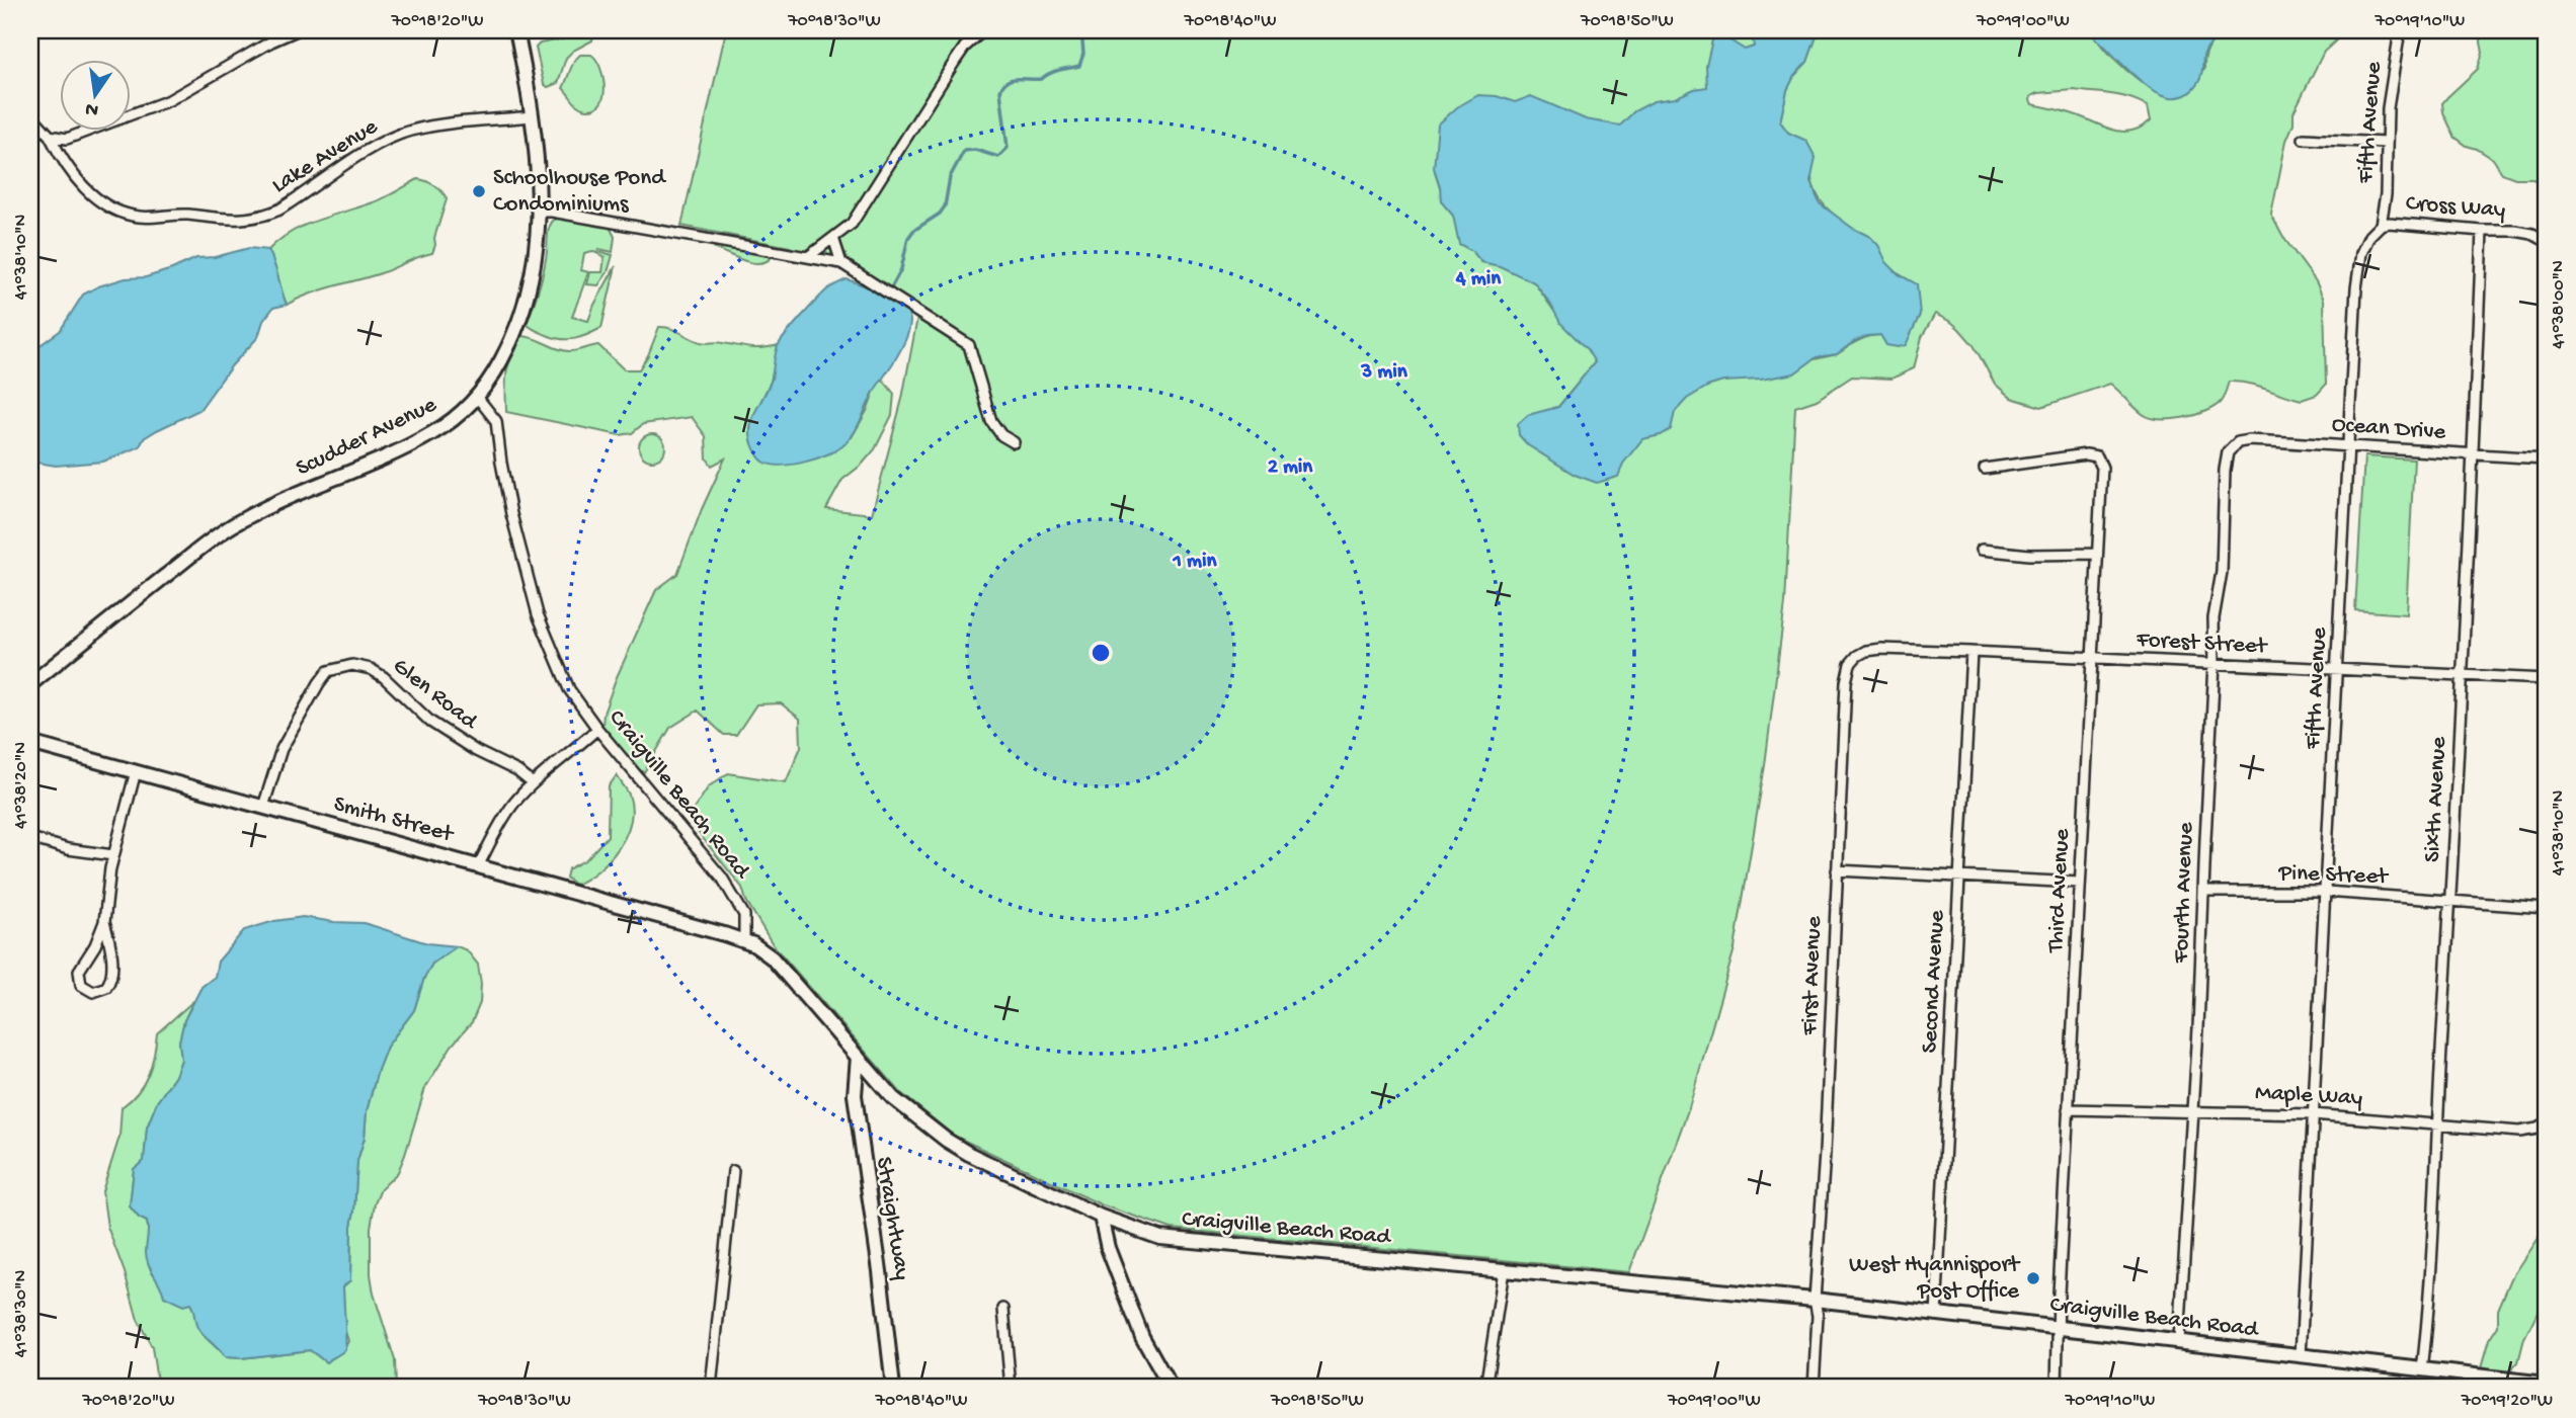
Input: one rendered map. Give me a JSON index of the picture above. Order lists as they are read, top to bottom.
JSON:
{
  "streets": {
    "main road": [
      "Scudder Avenue",
      "Craigville Beach Road",
      "Smith Street",
      "Straightway"
    ],
    "street": [
      "Fifth Avenue",
      "Lake Avenue",
      "Cross Way",
      "Ocean Drive",
      "Forest Street",
      "Glen Road",
      "Sixth Avenue",
      "Pine Street",
      "Third Avenue",
      "Fourth Avenue",
      "First Avenue",
      "Second Avenue",
      "Maple Way"
    ]
  },
  "crossings": [
    ["Fifth Avenue", "Cross Way"],
    ["Fifth Avenue", "Ocean Drive"],
    ["Fifth Avenue", "Forest Street"],
    ["Fifth Avenue", "Craigville Beach Road"],
    ["Fifth Avenue", "Pine Street"],
    ["Fifth Avenue", "Maple Way"],
    ["Lake Avenue", "Scudder Avenue"],
    ["Cross Way", "Sixth Avenue"],
    ["Ocean Drive", "Sixth Avenue"],
    ["Ocean Drive", "Fourth Avenue"],
    ["Scudder Avenue", "Craigville Beach Road"],
    ["Forest Street", "Sixth Avenue"],
    ["Forest Street", "Third Avenue"],
    ["Forest Street", "Fourth Avenue"],
    ["Forest Street", "First Avenue"],
    ["Forest Street", "Second Avenue"],
    ["Glen Road", "Smith Street"],
    ["Craigville Beach Road", "Sixth Avenue"],
    ["Craigville Beach Road", "Smith Street"],
    ["Craigville Beach Road", "Third Avenue"],
    ["Craigville Beach Road", "Fourth Avenue"],
    ["Craigville Beach Road", "First Avenue"],
    ["Craigville Beach Road", "Second Avenue"],
    ["Craigville Beach Road", "Straightway"],
    ["Sixth Avenue", "Pine Street"],
    ["Sixth Avenue", "Maple Way"],
    ["Pine Street", "Fourth Avenue"],
    ["Third Avenue", "Maple Way"],
    ["Fourth Avenue", "Maple Way"]
  ],
  "places": ["Schoolhouse Pond Condominiums", "West Hyannisport Post Office"],
  "north": "bottom",
  "coordinates": [
    "70°18'20\"W",
    "70°18'30\"W",
    "70°18'40\"W",
    "70°18'50\"W",
    "70°19'00\"W",
    "70°19'10\"W",
    "41°38'10\"N",
    "41°38'00\"N",
    "41°38'20\"N",
    "41°38'30\"N",
    "70°19'20\"W"
  ],
  "rings": [
    "4 min",
    "3 min",
    "2 min",
    "1 min"
  ]
}
